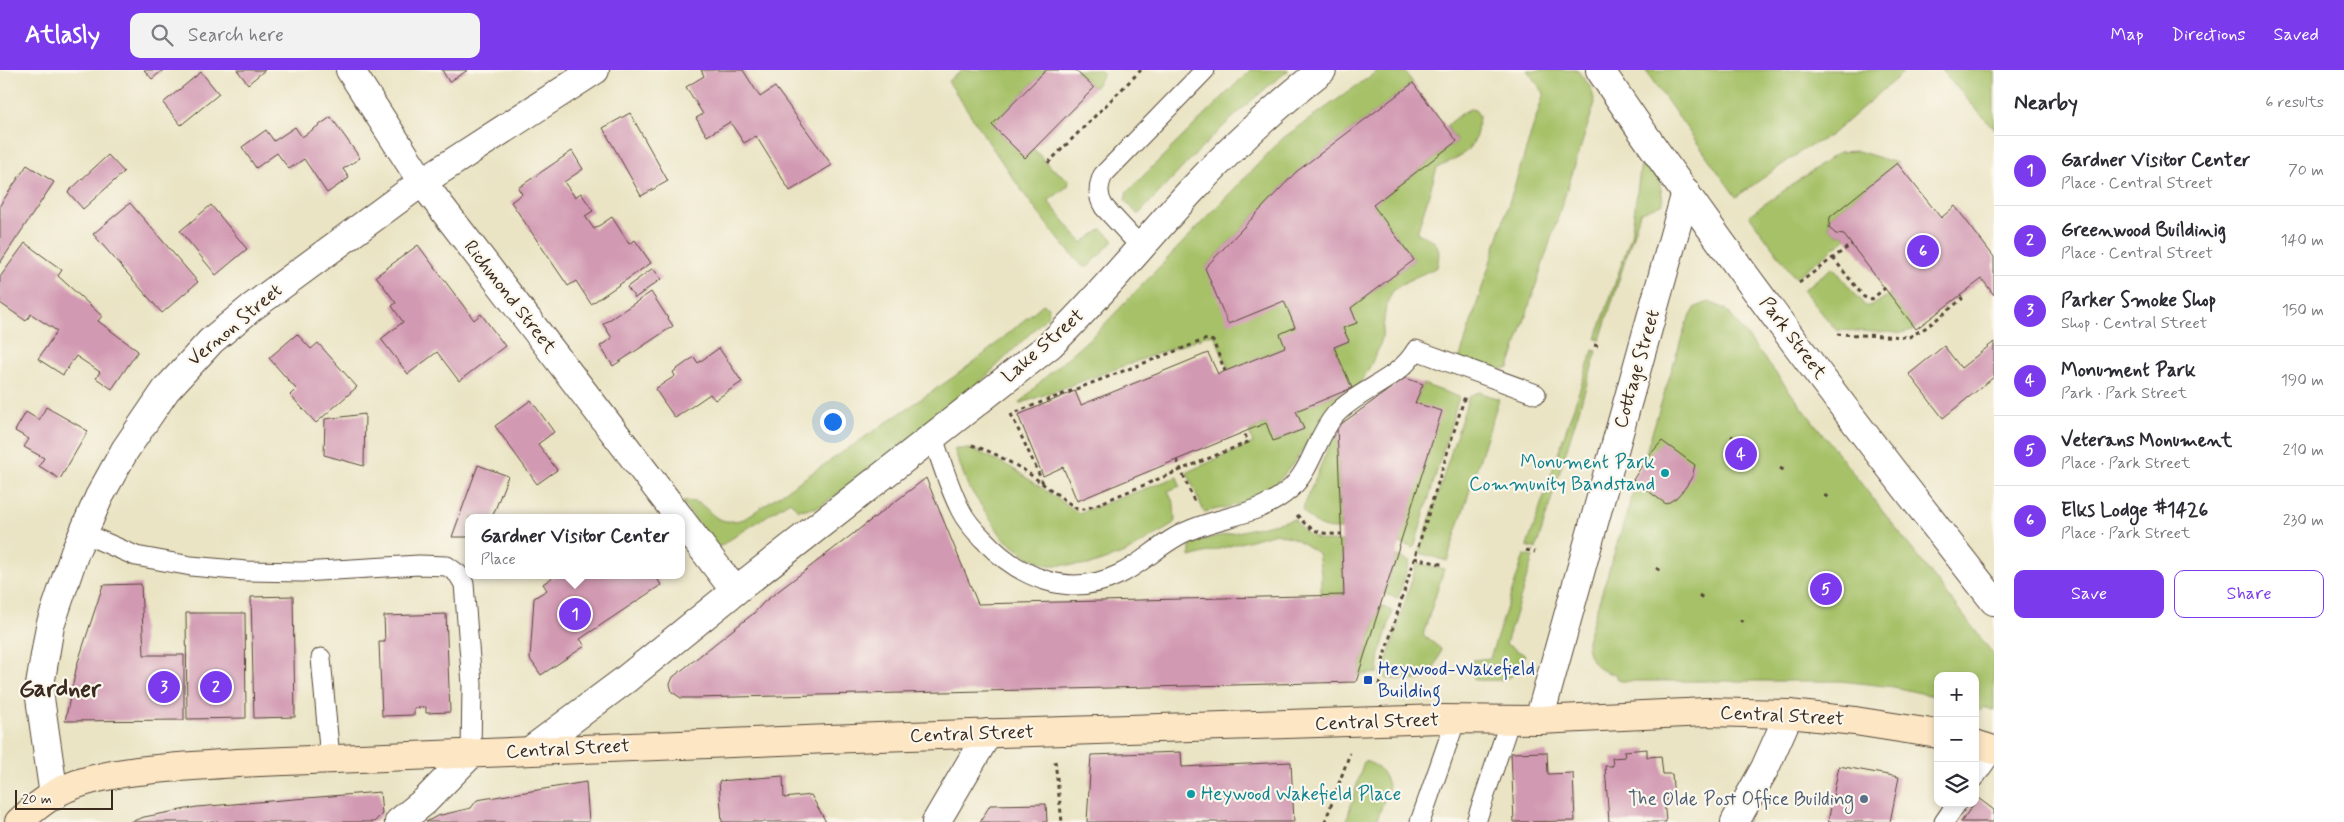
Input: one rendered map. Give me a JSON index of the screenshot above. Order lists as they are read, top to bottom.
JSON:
{
  "streets": {
    "main road": ["Central Street"],
    "street": [
      "Richmond Street",
      "Vernon Street",
      "Park Street",
      "Lake Street",
      "Cottage Street"
    ]
  },
  "crossings": [
    ["Richmond Street", "Vernon Street"],
    ["Richmond Street", "Lake Street"],
    ["Vernon Street", "Central Street"],
    ["Park Street", "Cottage Street"],
    ["Lake Street", "Central Street"],
    ["Cottage Street", "Central Street"]
  ],
  "districts": ["Gardner"],
  "places": {
    "other": ["Monument Park Community Bandstand", "Heywood Wakefield Place", "The Olde Post Office Building"],
    "transit": ["Heywood-Wakefield Building"]
  },
  "scale_bar": "20 m",
  "page": {
    "header": "Atlasly",
    "search": "Search here",
    "nav": ["Map", "Directions", "Saved"],
    "heading": ["Nearby", "6 results"],
    "list": [
      {
        "mark": "1",
        "name": "Gardner Visitor Center",
        "note": "Place · Central Street",
        "value": "70 m"
      },
      {
        "mark": "2",
        "name": "Greenwood Buildinig",
        "note": "Place · Central Street",
        "value": "140 m"
      },
      {
        "mark": "3",
        "name": "Parker Smoke Shop",
        "note": "Shop · Central Street",
        "value": "150 m"
      },
      {
        "mark": "4",
        "name": "Monument Park",
        "note": "Park · Park Street",
        "value": "190 m"
      },
      {
        "mark": "5",
        "name": "Veterans Monument",
        "note": "Place · Park Street",
        "value": "210 m"
      },
      {
        "mark": "6",
        "name": "Elks Lodge #1426",
        "note": "Place · Park Street",
        "value": "230 m"
      }
    ],
    "pins": [
      "6",
      "4",
      "5",
      "1",
      "2",
      "3"
    ],
    "popup": ["Gardner Visitor Center", "Place"],
    "buttons": ["Save", "Share"],
    "map_buttons": ["+", "−"],
    "scale": "20 m"
  }
}
